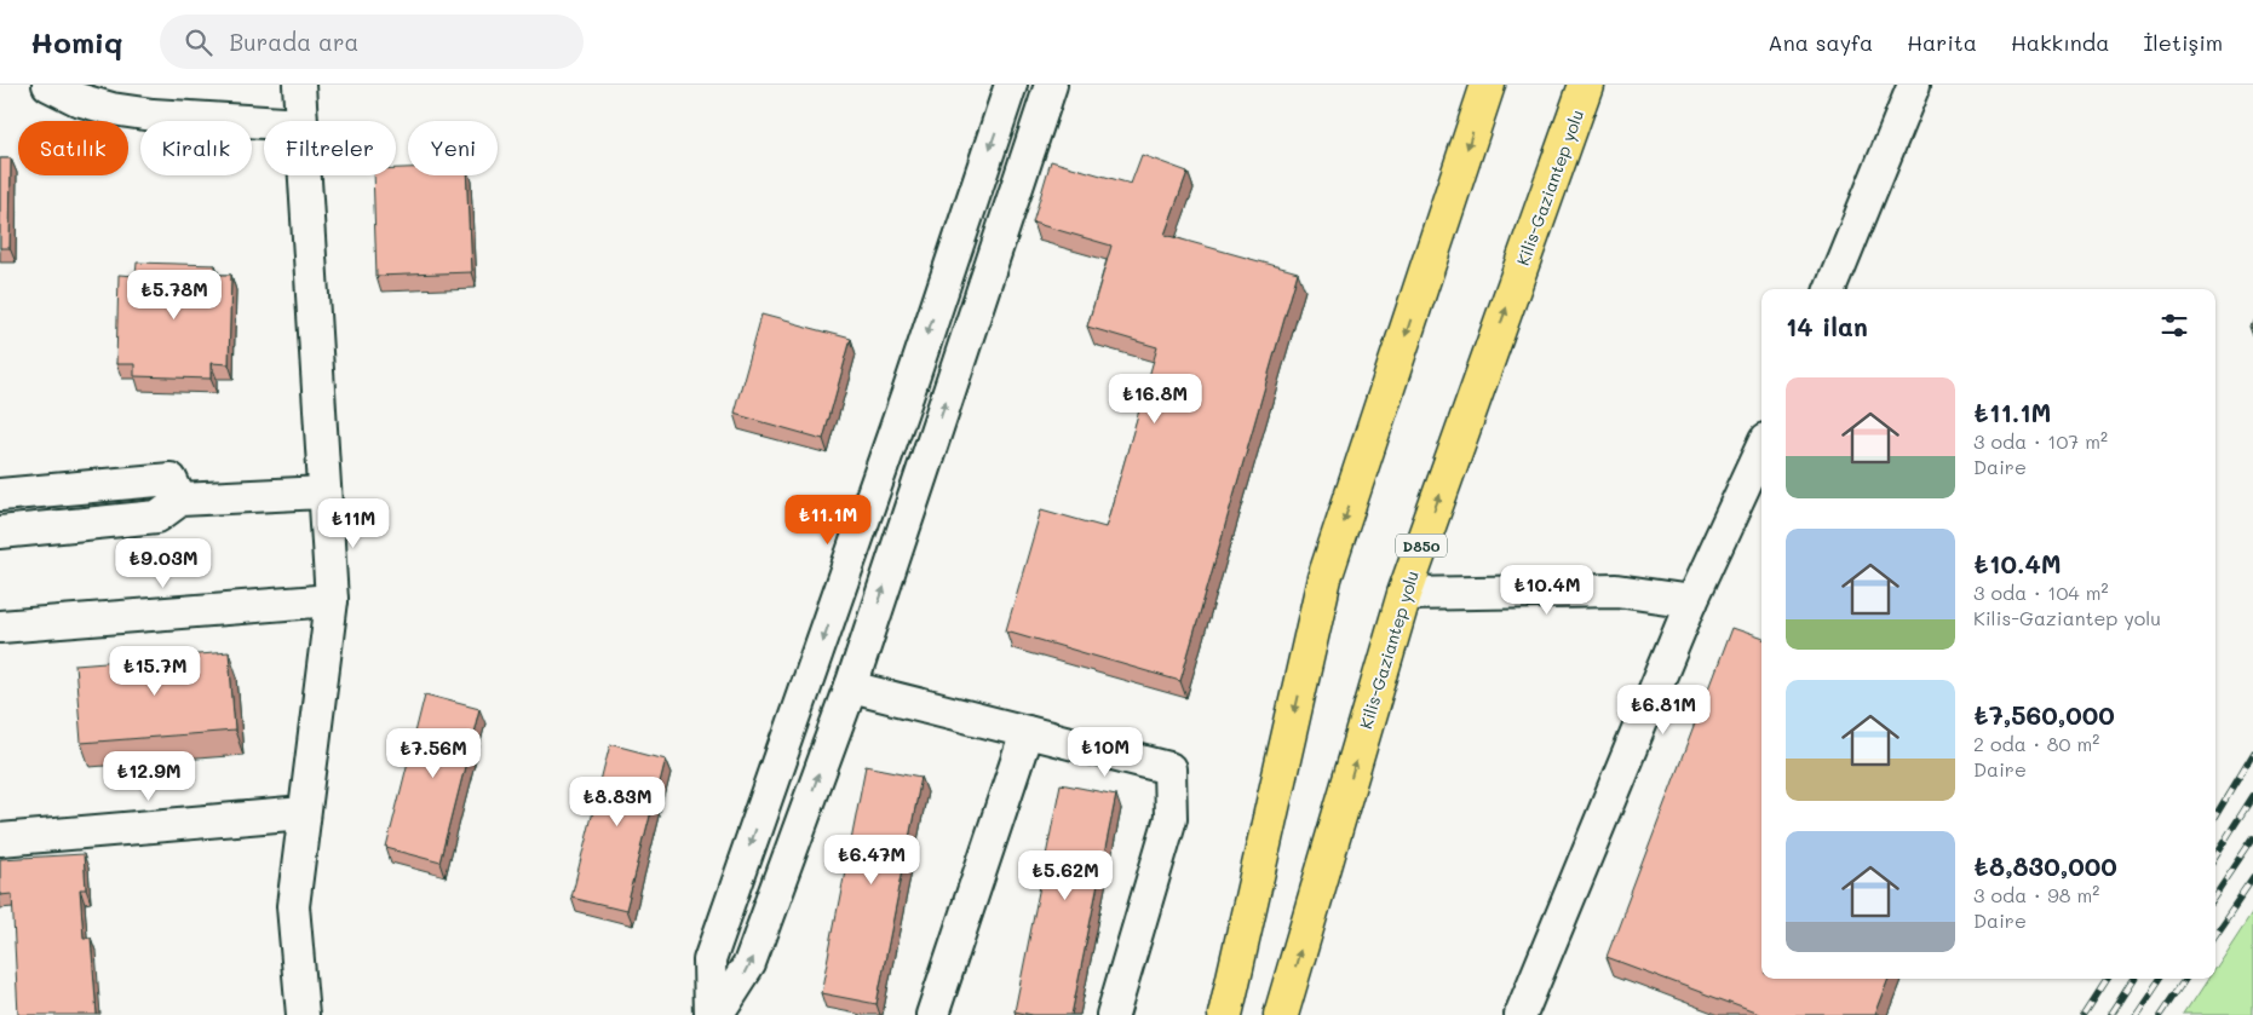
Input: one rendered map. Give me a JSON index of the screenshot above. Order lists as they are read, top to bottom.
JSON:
{
  "streets": {
    "highway": ["Kilis-Gaziantep yolu", "D850"]
  },
  "page": {
    "header": "Homiq",
    "search": "Burada ara",
    "nav": [
      "Ana sayfa",
      "Harita",
      "Hakkında",
      "İletişim"
    ],
    "chip": [
      "Satılık",
      "Kiralık",
      "Filtreler",
      "Yeni"
    ],
    "price": [
      "₺5.78M",
      "₺16.8M",
      "₺11.1M",
      "₺11M",
      "₺9.03M",
      "₺10.4M",
      "₺15.7M",
      "₺6.81M",
      "₺10M",
      "₺7.56M",
      "₺12.9M",
      "₺8.83M",
      "₺6.47M",
      "₺5.62M"
    ],
    "heading": "14 ilan",
    "list": [
      {
        "name": "₺11.1M",
        "note": "3 oda · 107 m² · Daire"
      },
      {
        "name": "₺10.4M",
        "note": "3 oda · 104 m² · Kilis-Gaziantep yolu"
      },
      {
        "name": "₺7,560,000",
        "note": "2 oda · 80 m² · Daire"
      },
      {
        "name": "₺8,830,000",
        "note": "3 oda · 98 m² · Daire"
      }
    ]
  }
}
